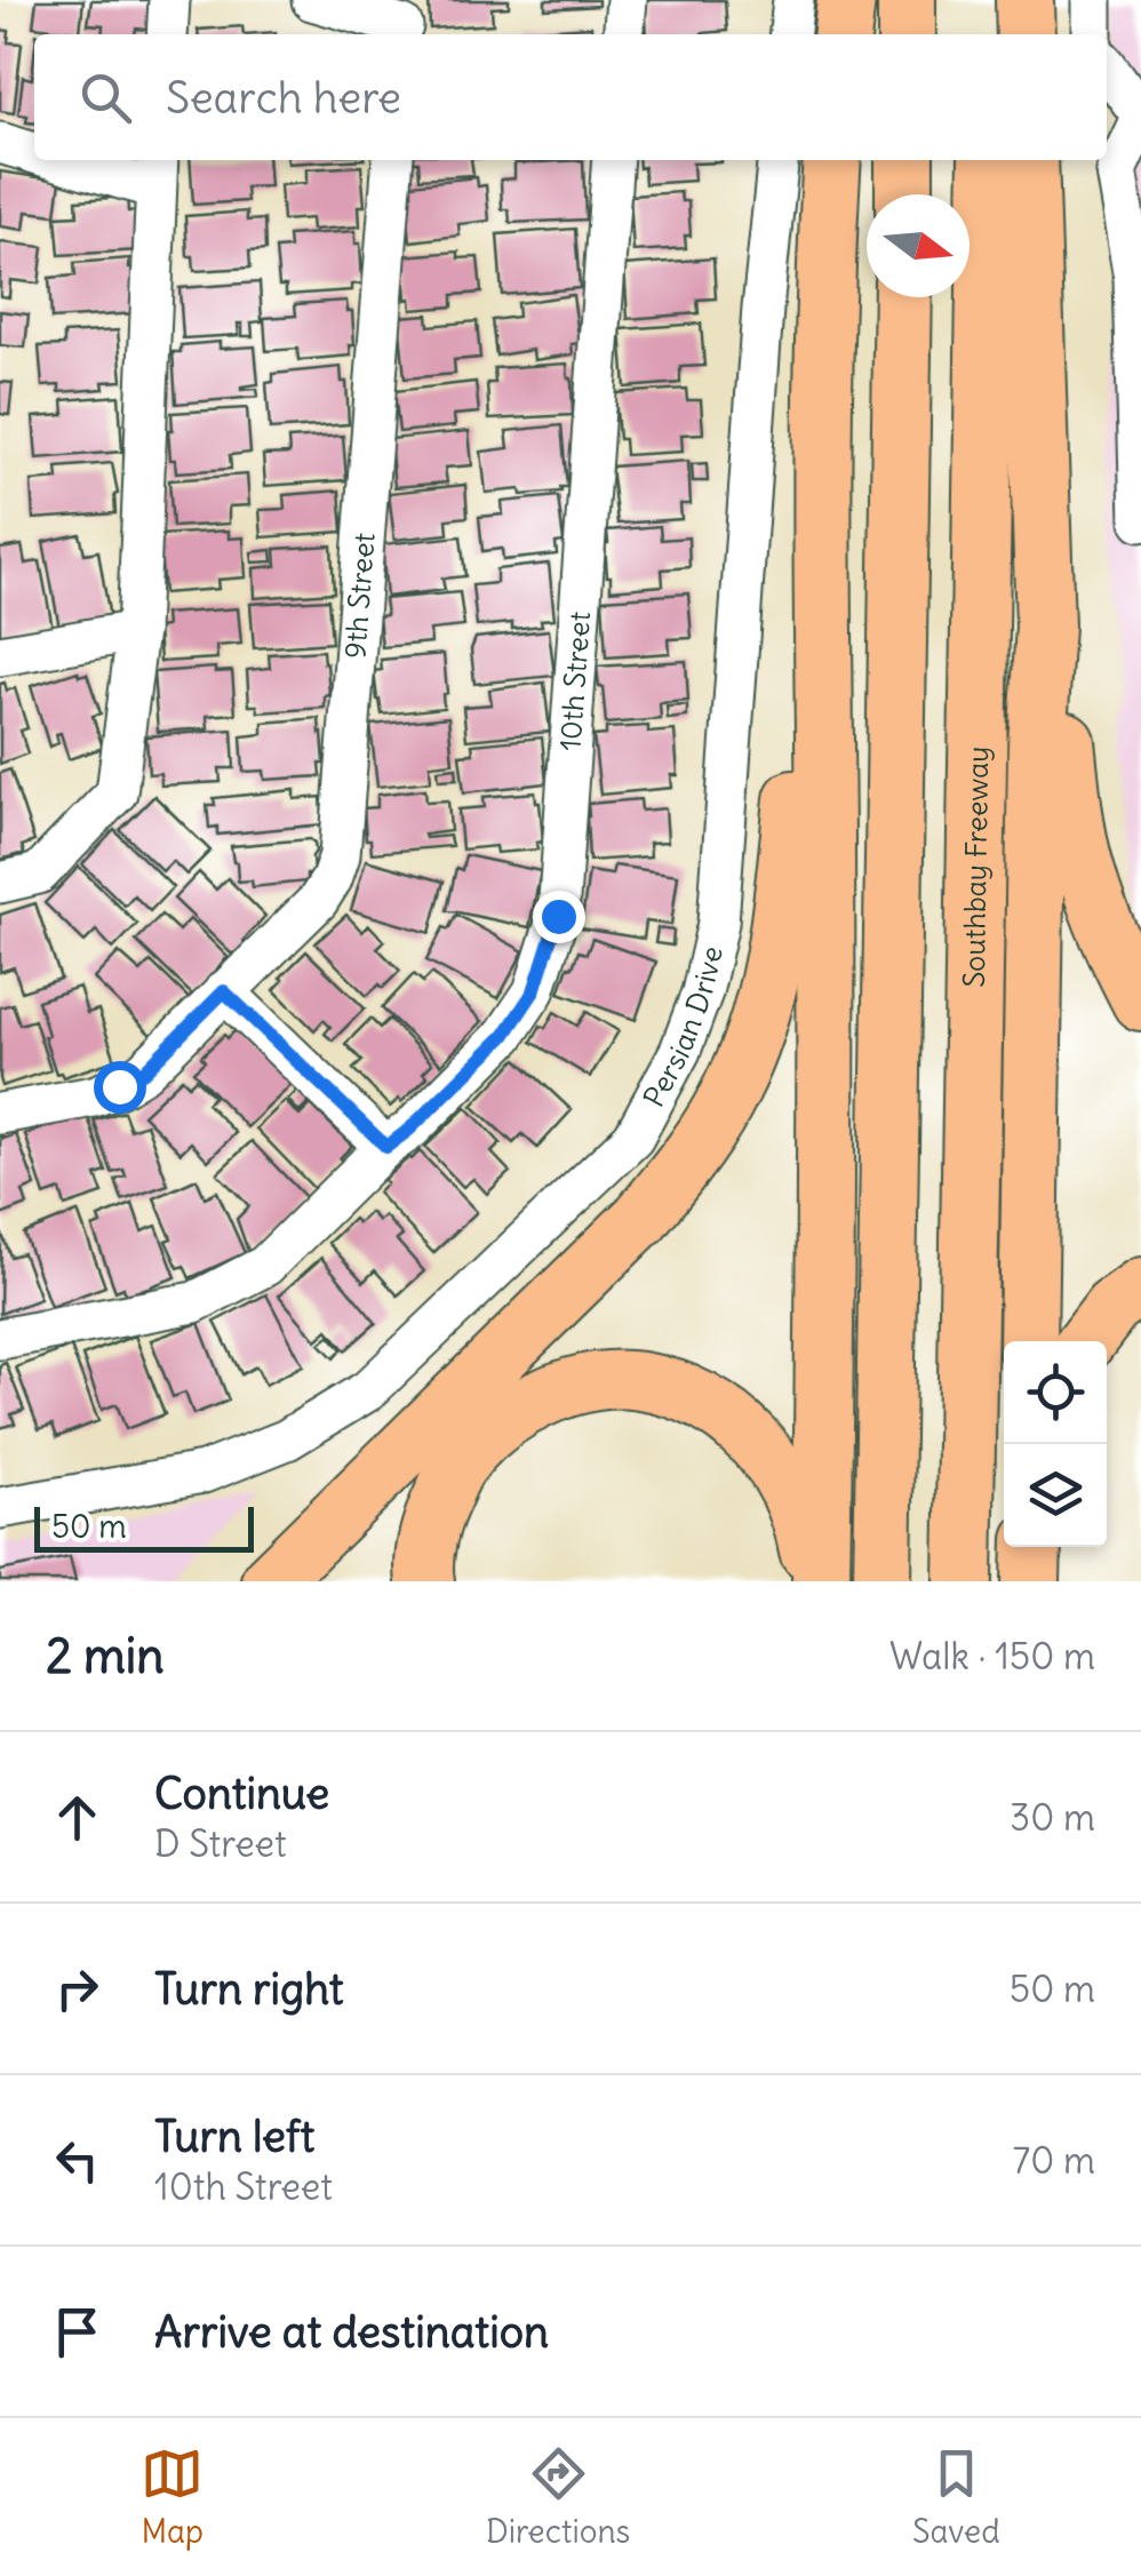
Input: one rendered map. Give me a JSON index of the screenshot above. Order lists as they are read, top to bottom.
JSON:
{
  "streets": {
    "highway": ["Southbay Freeway"],
    "street": ["9th Street", "10th Street", "Persian Drive"]
  },
  "scale_bar": "50 m",
  "north": "right",
  "page": {
    "search": "Search here",
    "scale": "50 m",
    "heading": ["2 min", "Walk · 150 m"],
    "list": [
      ["Continue", "D Street", "30 m"],
      ["Turn right", "50 m"],
      ["Turn left", "10th Street", "70 m"],
      "Arrive at destination"
    ],
    "nav": ["Map", "Directions", "Saved"]
  }
}
